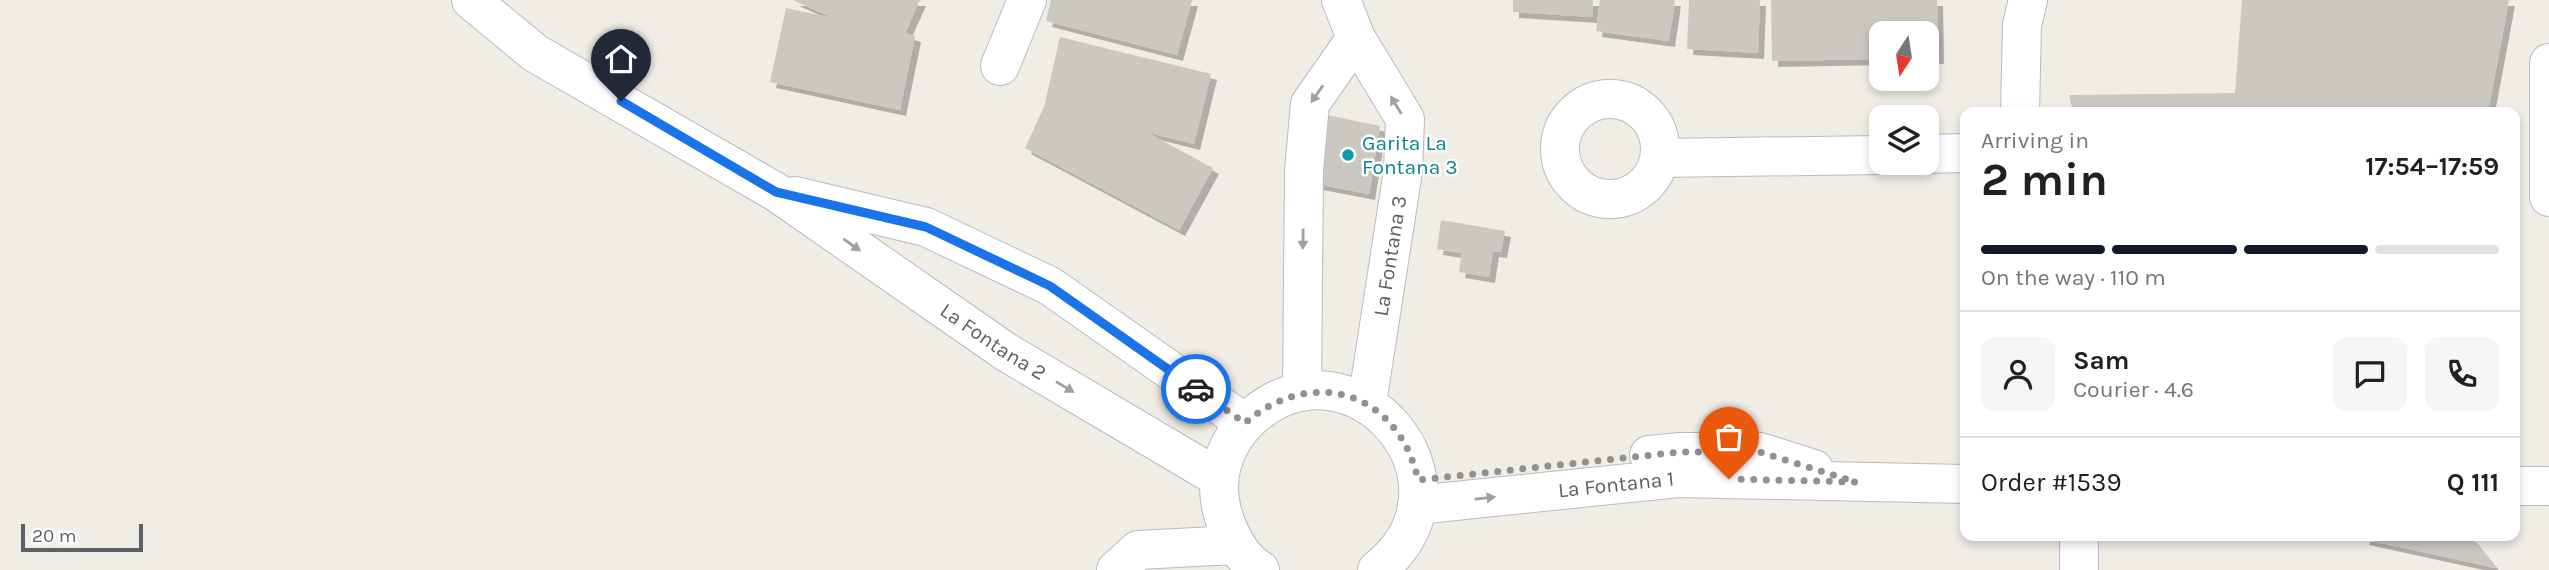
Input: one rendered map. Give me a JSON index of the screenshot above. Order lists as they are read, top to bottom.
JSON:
{
  "streets": {
    "street": ["La Fontana 3", "La Fontana 2", "La Fontana 1"]
  },
  "places": ["Garita La Fontana 3"],
  "scale_bar": "20 m",
  "north": "bottom",
  "page": {
    "heading": ["2 min", "Arriving in", "17:54–17:59"],
    "panel": [
      "Sam",
      "Courier · 4.6",
      "Order #1539",
      "Q 111"
    ],
    "bar": "On the way · 110 m",
    "scale": "20 m"
  }
}
